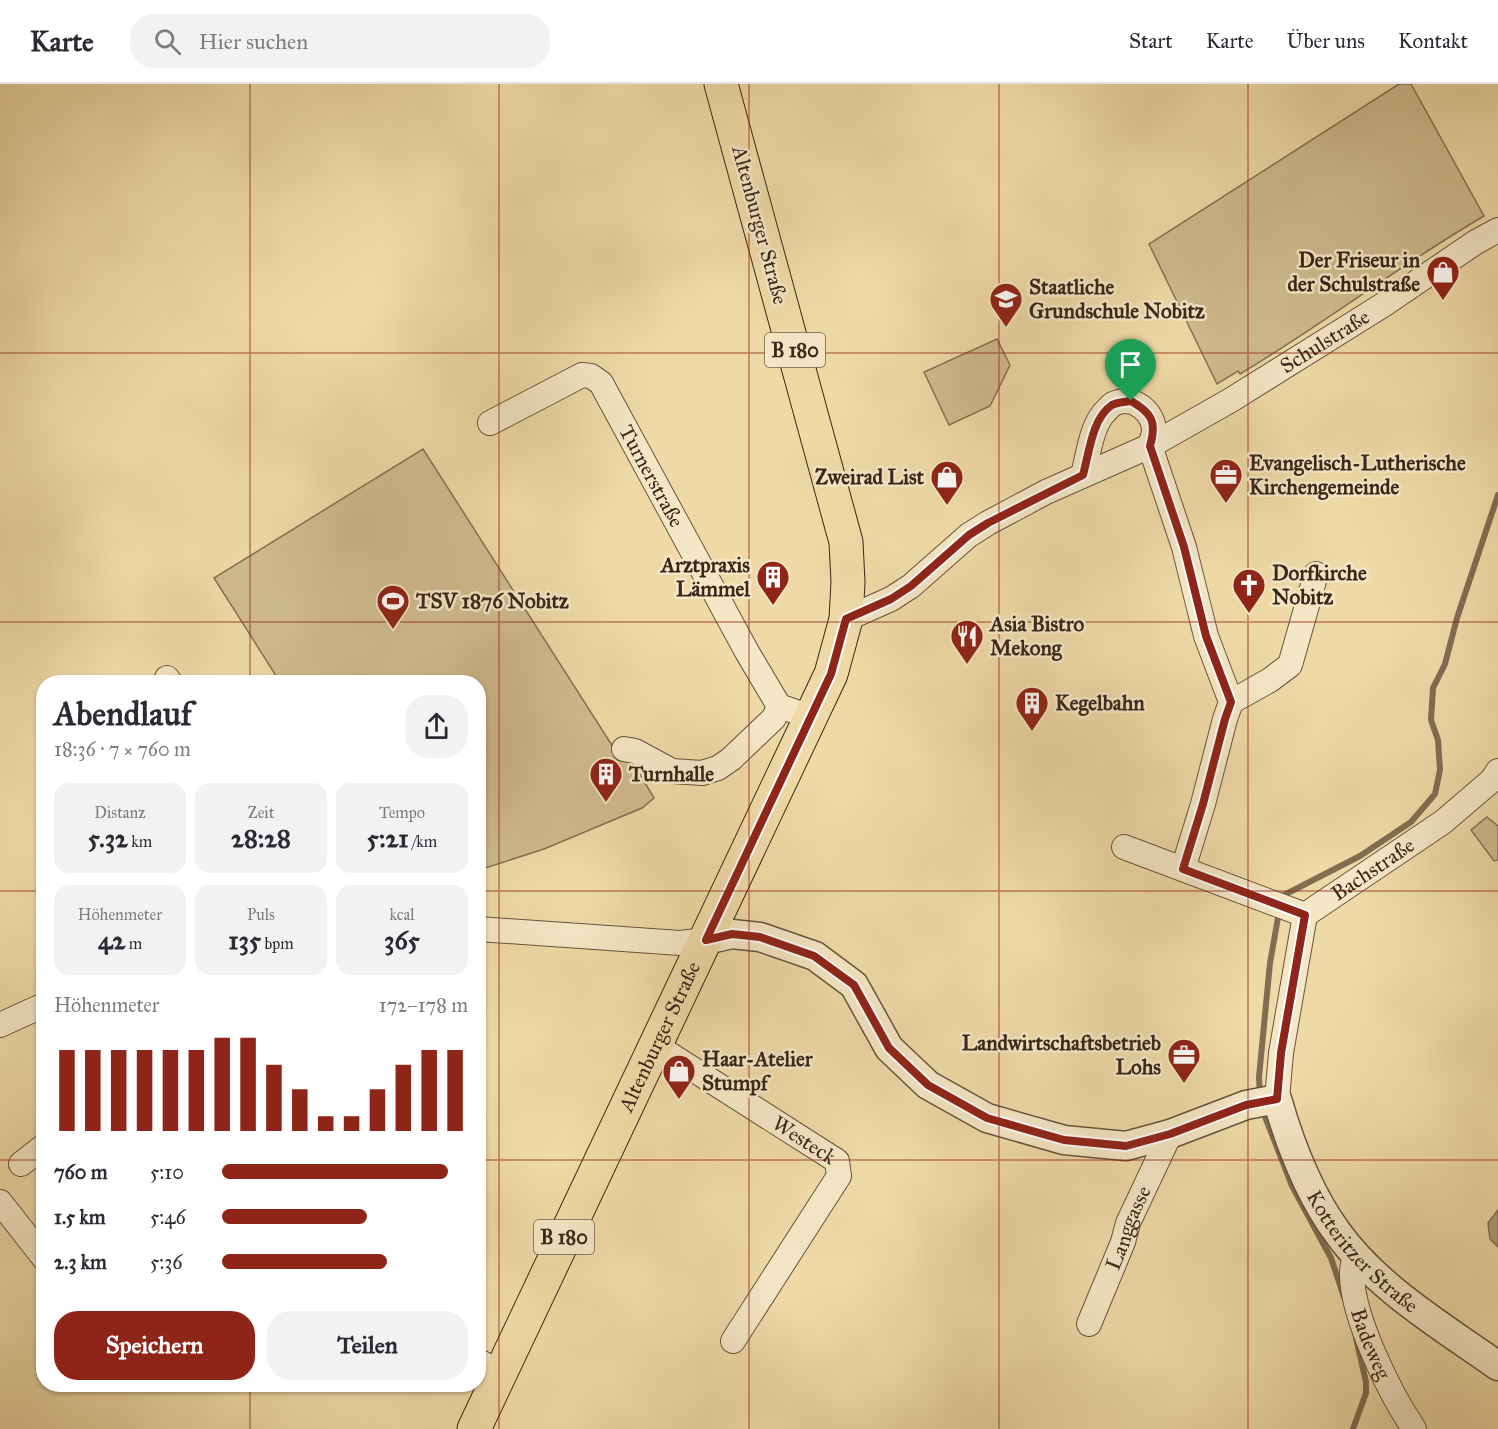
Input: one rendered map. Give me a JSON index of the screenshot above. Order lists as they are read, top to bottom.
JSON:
{
  "streets": {
    "main road": ["Altenburger Straße", "B 180"],
    "street": [
      "Schulstraße",
      "Turnerstraße",
      "Bachstraße",
      "Westeck",
      "Langgasse",
      "Kotteritzer Straße",
      "Badeweg"
    ]
  },
  "crossings": [
    ["Altenburger Straße", "Schulstraße"],
    ["Altenburger Straße", "Westeck"],
    ["Kotteritzer Straße", "Badeweg"]
  ],
  "places": {
    "shop": ["Der Friseur in der Schulstraße", "Zweirad List", "Haar-Atelier Stumpf"],
    "school or university": ["Staatliche Grundschule Nobitz"],
    "office": ["Evangelisch-Lutherische Kirchengemeinde", "Landwirtschaftsbetrieb Lohs"],
    "building": ["Arztpraxis Lämmel", "Kegelbahn", "Turnhalle"],
    "church": ["Dorfkirche Nobitz"],
    "sports": ["TSV 1876 Nobitz"],
    "restaurant": ["Asia Bistro Mekong"]
  },
  "page": {
    "header": "Karte",
    "search": "Hier suchen",
    "nav": [
      "Start",
      "Karte",
      "Über uns",
      "Kontakt"
    ],
    "heading": ["Abendlauf", "18:36 · 7 × 760 m"],
    "stats": [
      ["Distanz", "5.32 km"],
      ["Zeit", "28:28"],
      ["Tempo", "5:21 /km"],
      ["Höhenmeter", "42 m"],
      ["Puls", "135 bpm"],
      ["kcal", "365"]
    ],
    "chart": ["Höhenmeter", "172–178 m"],
    "list": [
      {
        "name": "760 m",
        "note": "5:10"
      },
      {
        "name": "1.5 km",
        "note": "5:46"
      },
      {
        "name": "2.3 km",
        "note": "5:36"
      }
    ],
    "buttons": ["Speichern", "Teilen"]
  }
}
